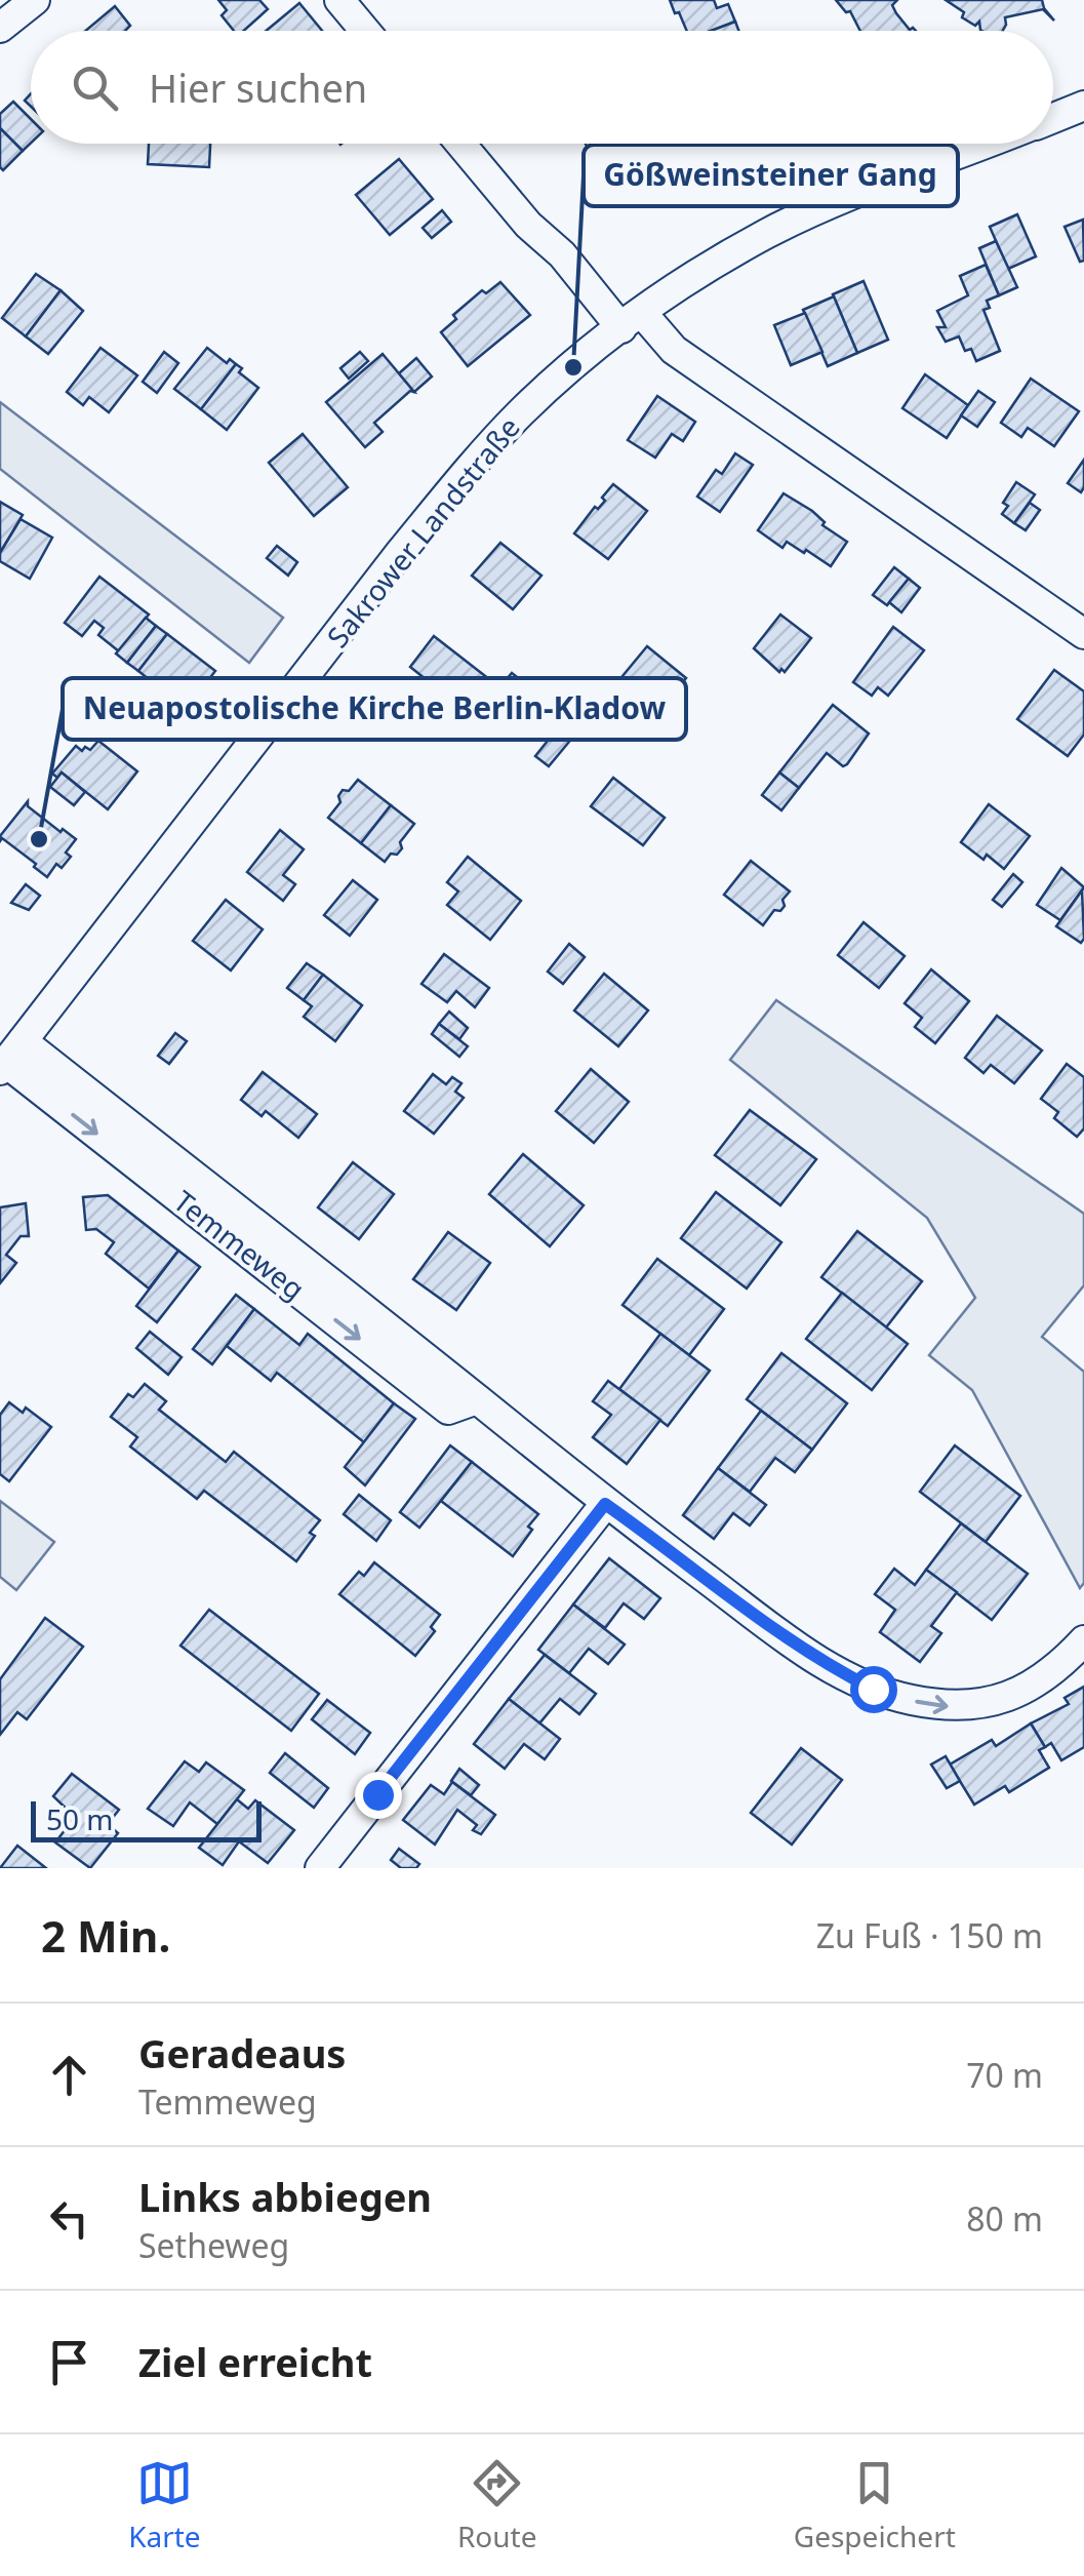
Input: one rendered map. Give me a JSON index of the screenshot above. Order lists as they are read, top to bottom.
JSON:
{
  "streets": {
    "street": ["Sakrower Landstraße", "Temmeweg"]
  },
  "crossings": [
    ["Sakrower Landstraße", "Temmeweg"]
  ],
  "one_way": ["Temmeweg"],
  "places": ["Gößweinsteiner Gang", "Neuapostolische Kirche Berlin-Kladow"],
  "scale_bar": "50 m",
  "page": {
    "search": "Hier suchen",
    "scale": "50 m",
    "heading": ["2 Min.", "Zu Fuß · 150 m"],
    "list": [
      ["Geradeaus", "Temmeweg", "70 m"],
      ["Links abbiegen", "Setheweg", "80 m"],
      "Ziel erreicht"
    ],
    "nav": ["Karte", "Route", "Gespeichert"]
  }
}
